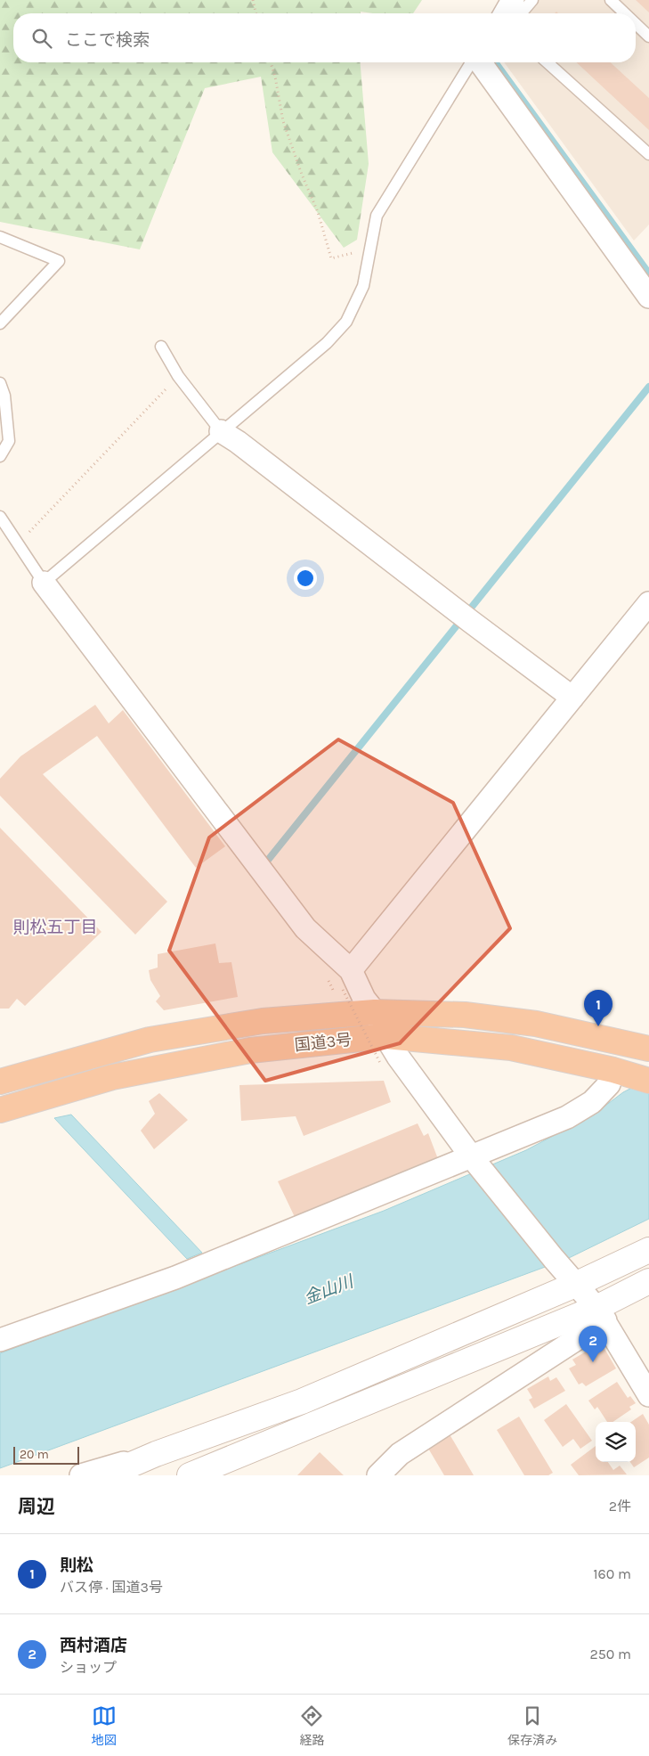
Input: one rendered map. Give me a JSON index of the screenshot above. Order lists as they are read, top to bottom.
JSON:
{
  "streets": {
    "highway": ["国道3号"]
  },
  "districts": ["則松五丁目"],
  "water": ["金山川"],
  "scale_bar": "20 m",
  "page": {
    "search": "ここで検索",
    "pins": ["1", "2"],
    "scale": "20 m",
    "heading": ["周辺", "2件"],
    "list": [
      {
        "mark": "1",
        "name": "則松",
        "note": "バス停 · 国道3号",
        "value": "160 m"
      },
      {
        "mark": "2",
        "name": "西村酒店",
        "note": "ショップ",
        "value": "250 m"
      }
    ],
    "nav": ["地図", "経路", "保存済み"]
  }
}
